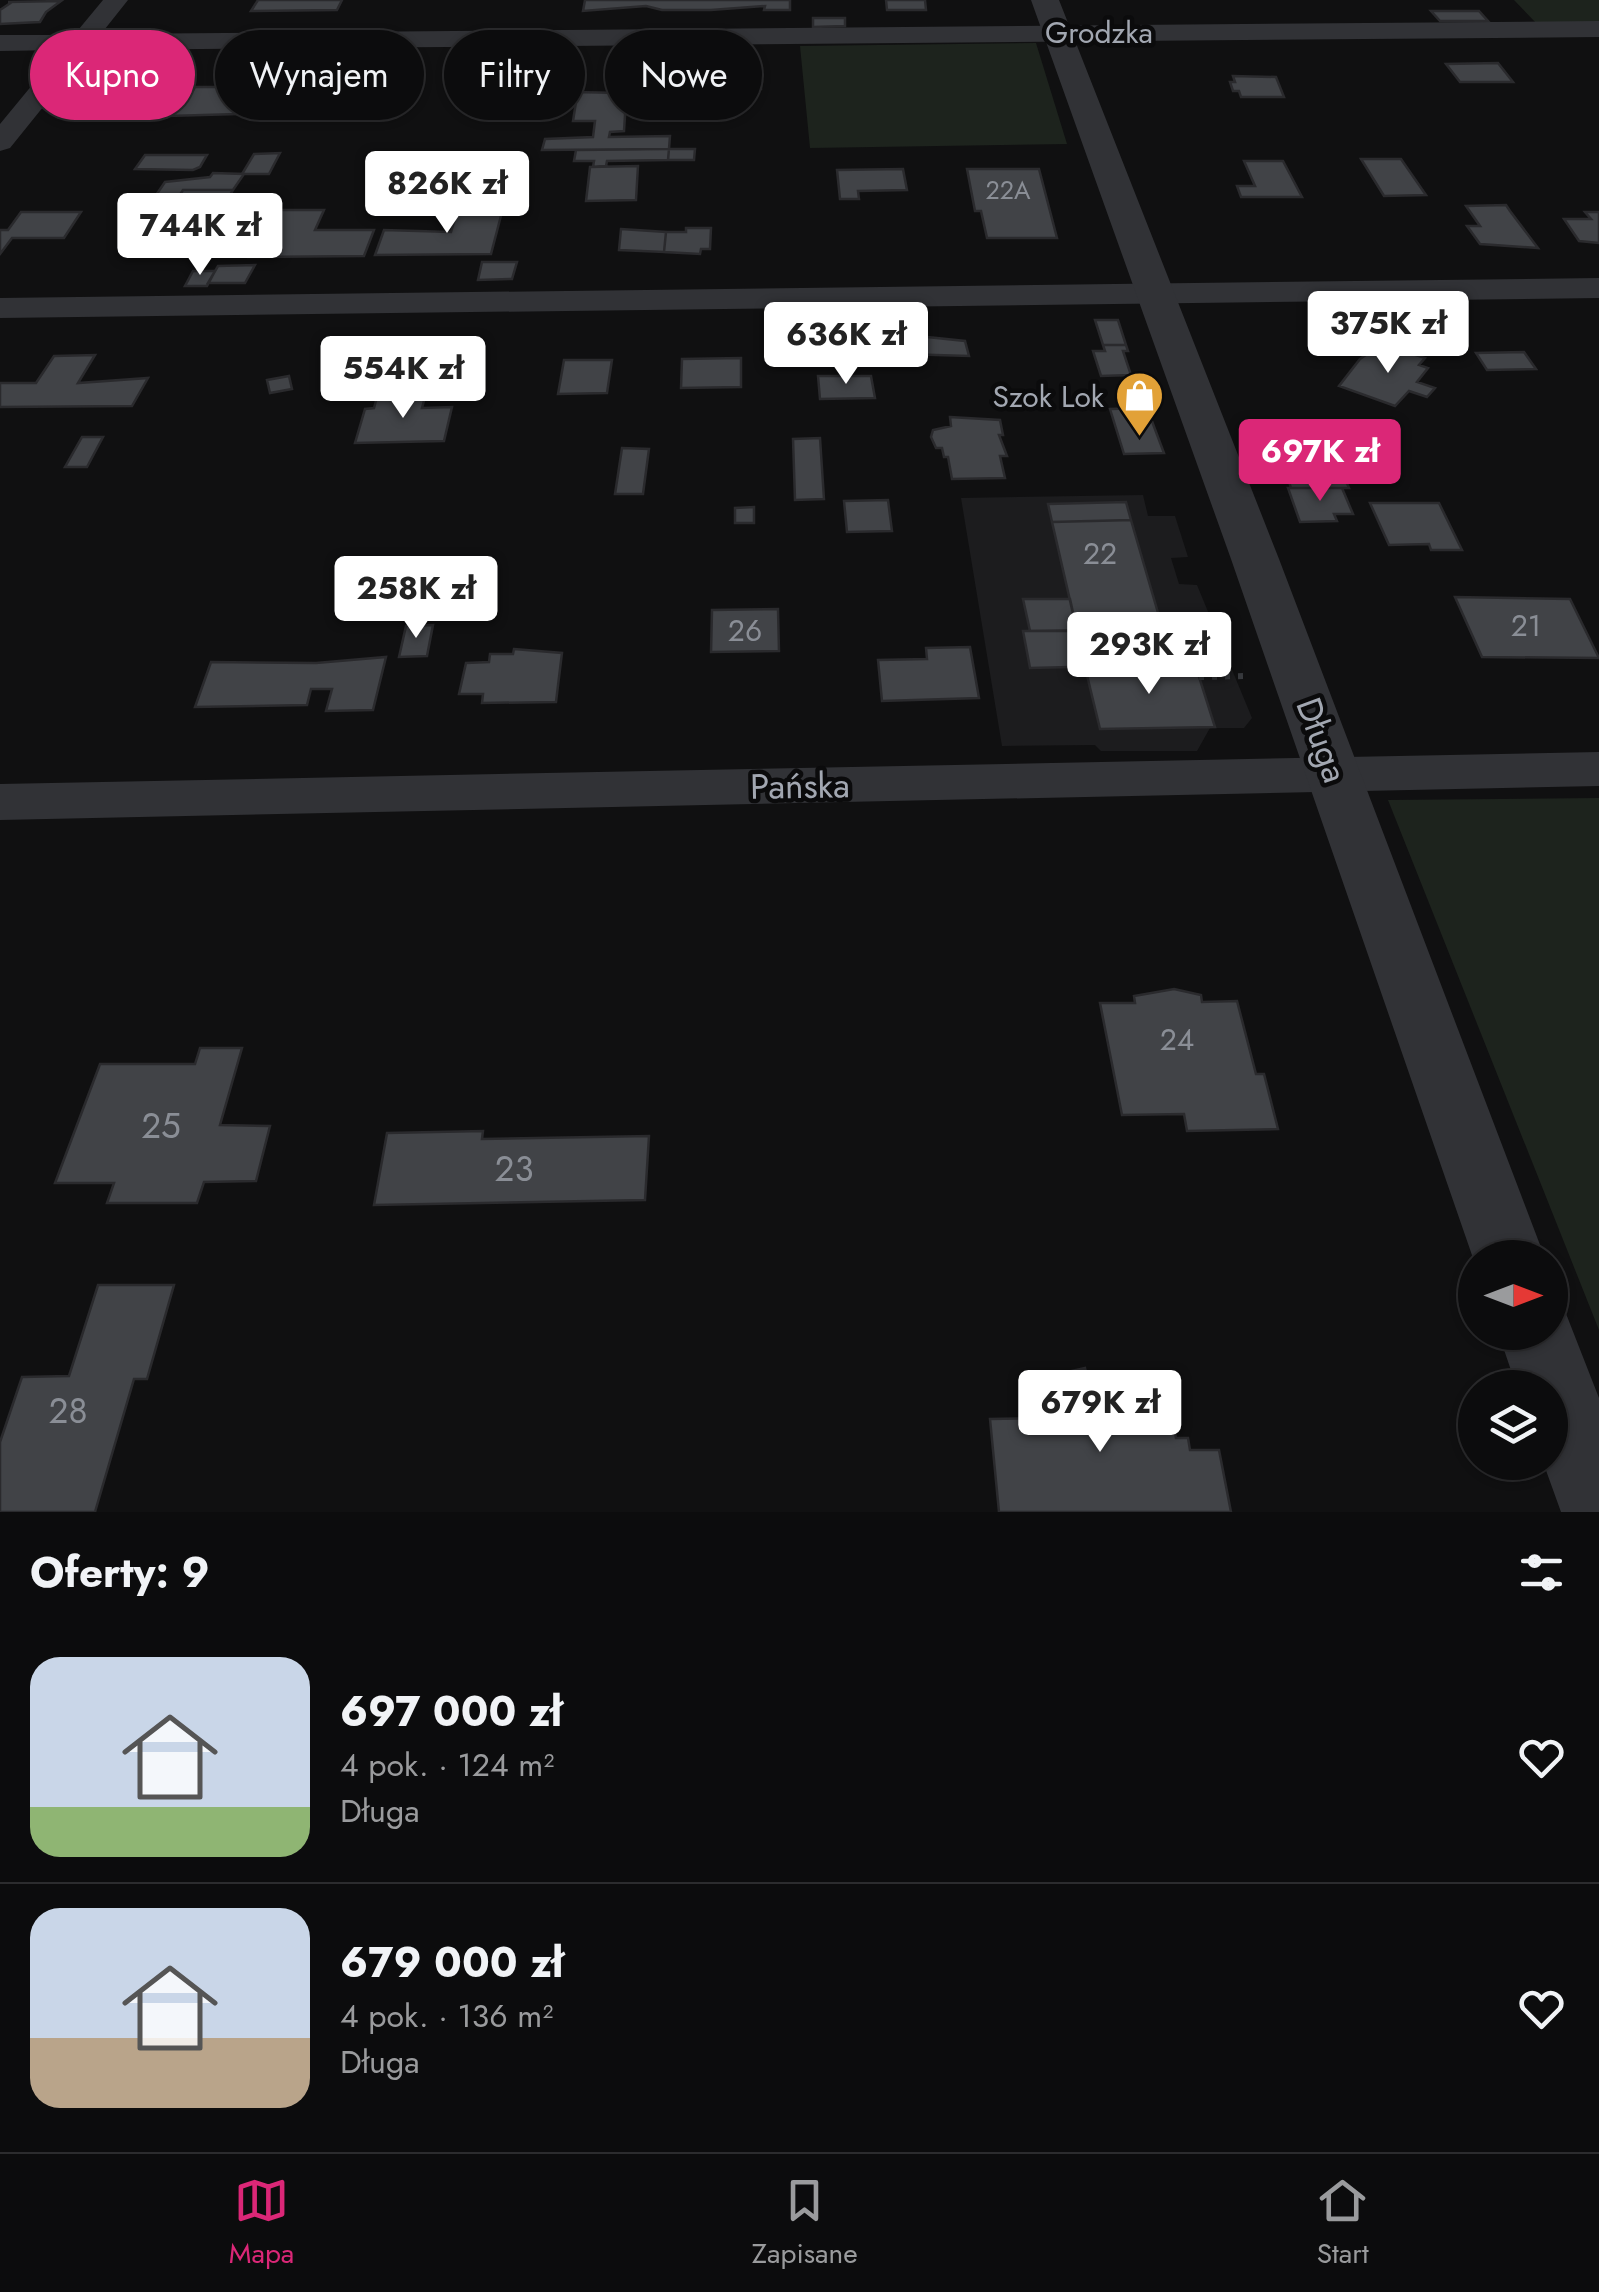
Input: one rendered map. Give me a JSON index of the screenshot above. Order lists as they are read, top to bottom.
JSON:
{
  "streets": {
    "street": ["Grodzka", "Długa", "Pańska"]
  },
  "crossings": [
    ["Grodzka", "Długa"],
    ["Długa", "Pańska"]
  ],
  "places": {
    "shop": ["Szok Lok"]
  },
  "house_numbers": [
    "22A",
    "22",
    "21",
    "26",
    "24",
    "25",
    "23",
    "28"
  ],
  "north": "right",
  "page": {
    "chip": [
      "Kupno",
      "Wynajem",
      "Filtry",
      "Nowe"
    ],
    "price": [
      "826K zł",
      "744K zł",
      "375K zł",
      "636K zł",
      "554K zł",
      "697K zł",
      "258K zł",
      "293K zł",
      "679K zł"
    ],
    "heading": "Oferty: 9",
    "list": [
      {
        "name": "697 000 zł",
        "note": "4 pok. · 124 m² · Długa"
      },
      {
        "name": "679 000 zł",
        "note": "4 pok. · 136 m² · Długa"
      }
    ],
    "tabs": ["Mapa", "Zapisane", "Start"]
  }
}
